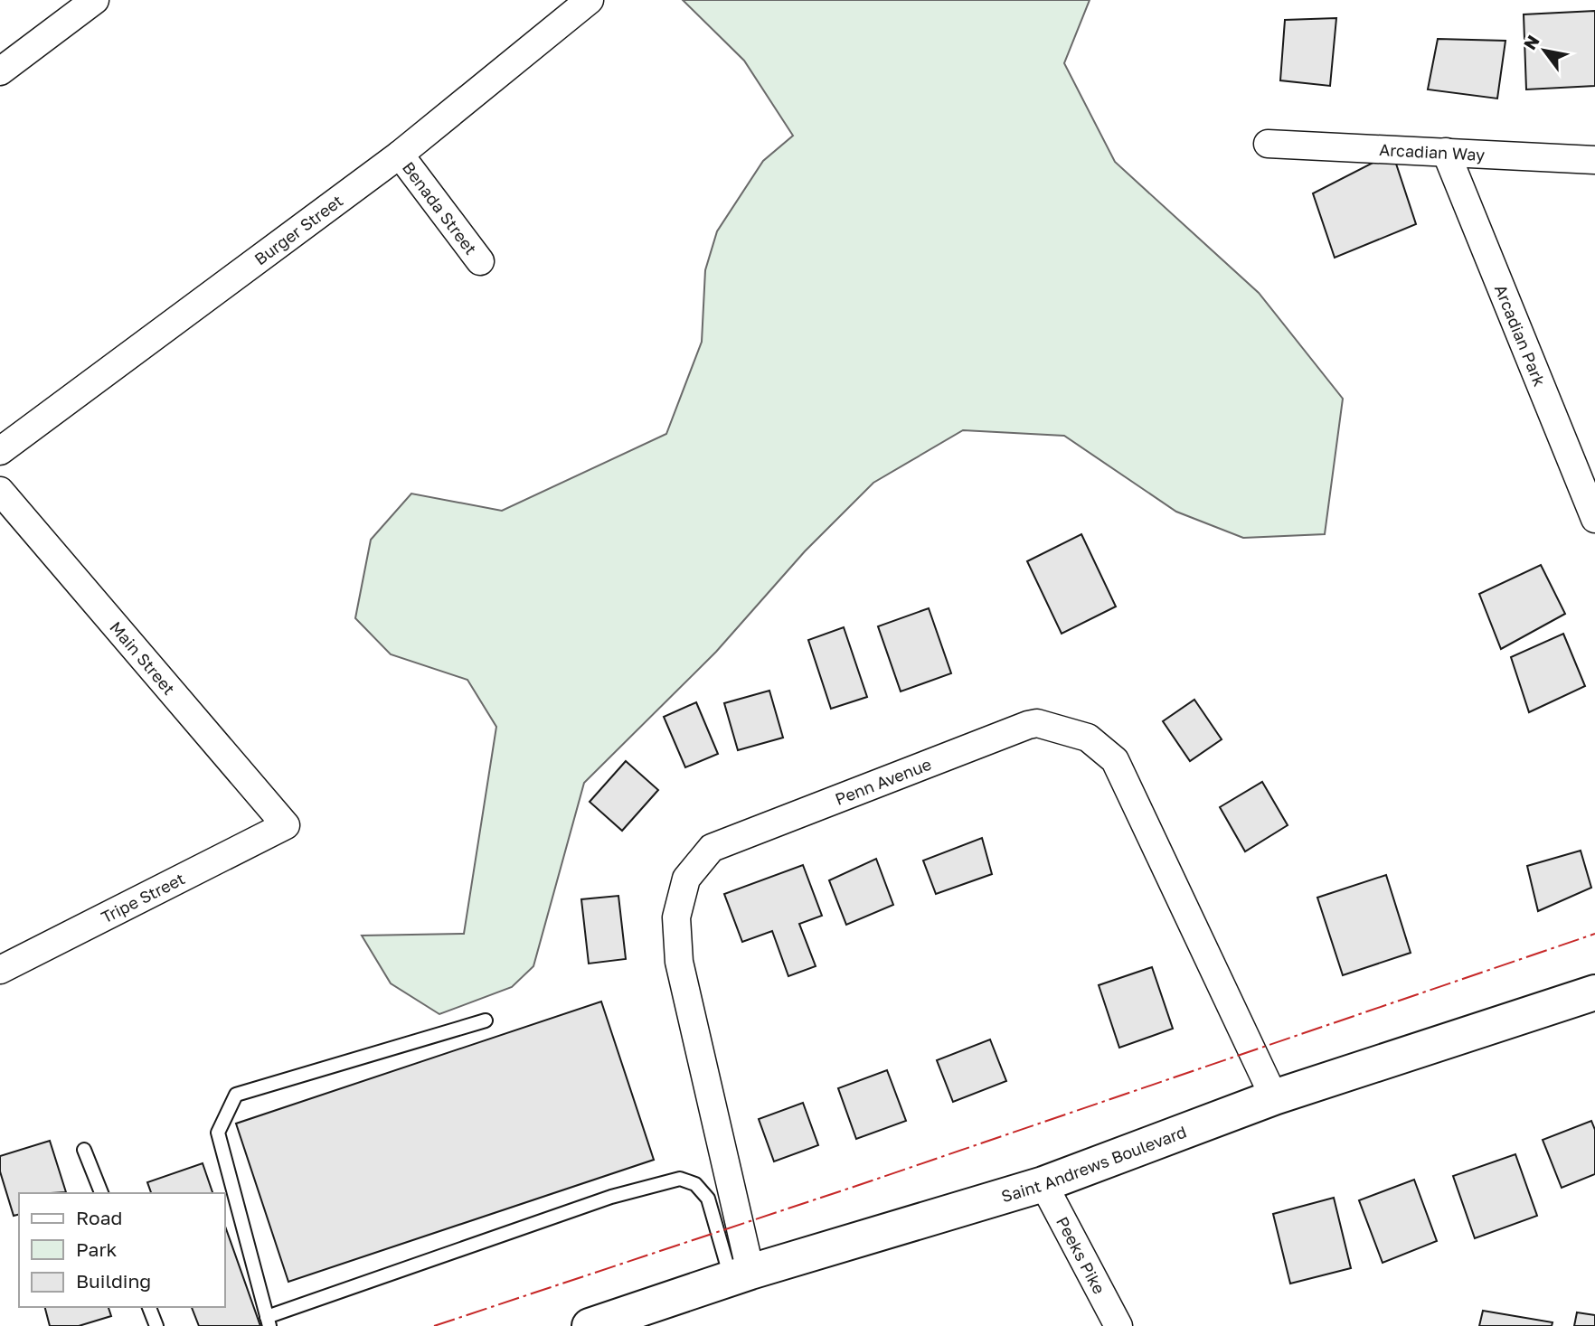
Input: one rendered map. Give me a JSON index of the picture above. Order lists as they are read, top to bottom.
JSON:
{
  "streets": {
    "main road": ["Saint Andrews Boulevard"],
    "street": [
      "Arcadian Way",
      "Benada Street",
      "Burger Street",
      "Arcadian Park",
      "Main Street",
      "Penn Avenue",
      "Tripe Street",
      "Peeks Pike"
    ]
  },
  "crossings": [
    ["Arcadian Way", "Arcadian Park"],
    ["Benada Street", "Burger Street"],
    ["Main Street", "Tripe Street"],
    ["Penn Avenue", "Saint Andrews Boulevard"],
    ["Saint Andrews Boulevard", "Peeks Pike"]
  ],
  "legend": ["Road", "Park", "Building"],
  "north": "top left"
}
